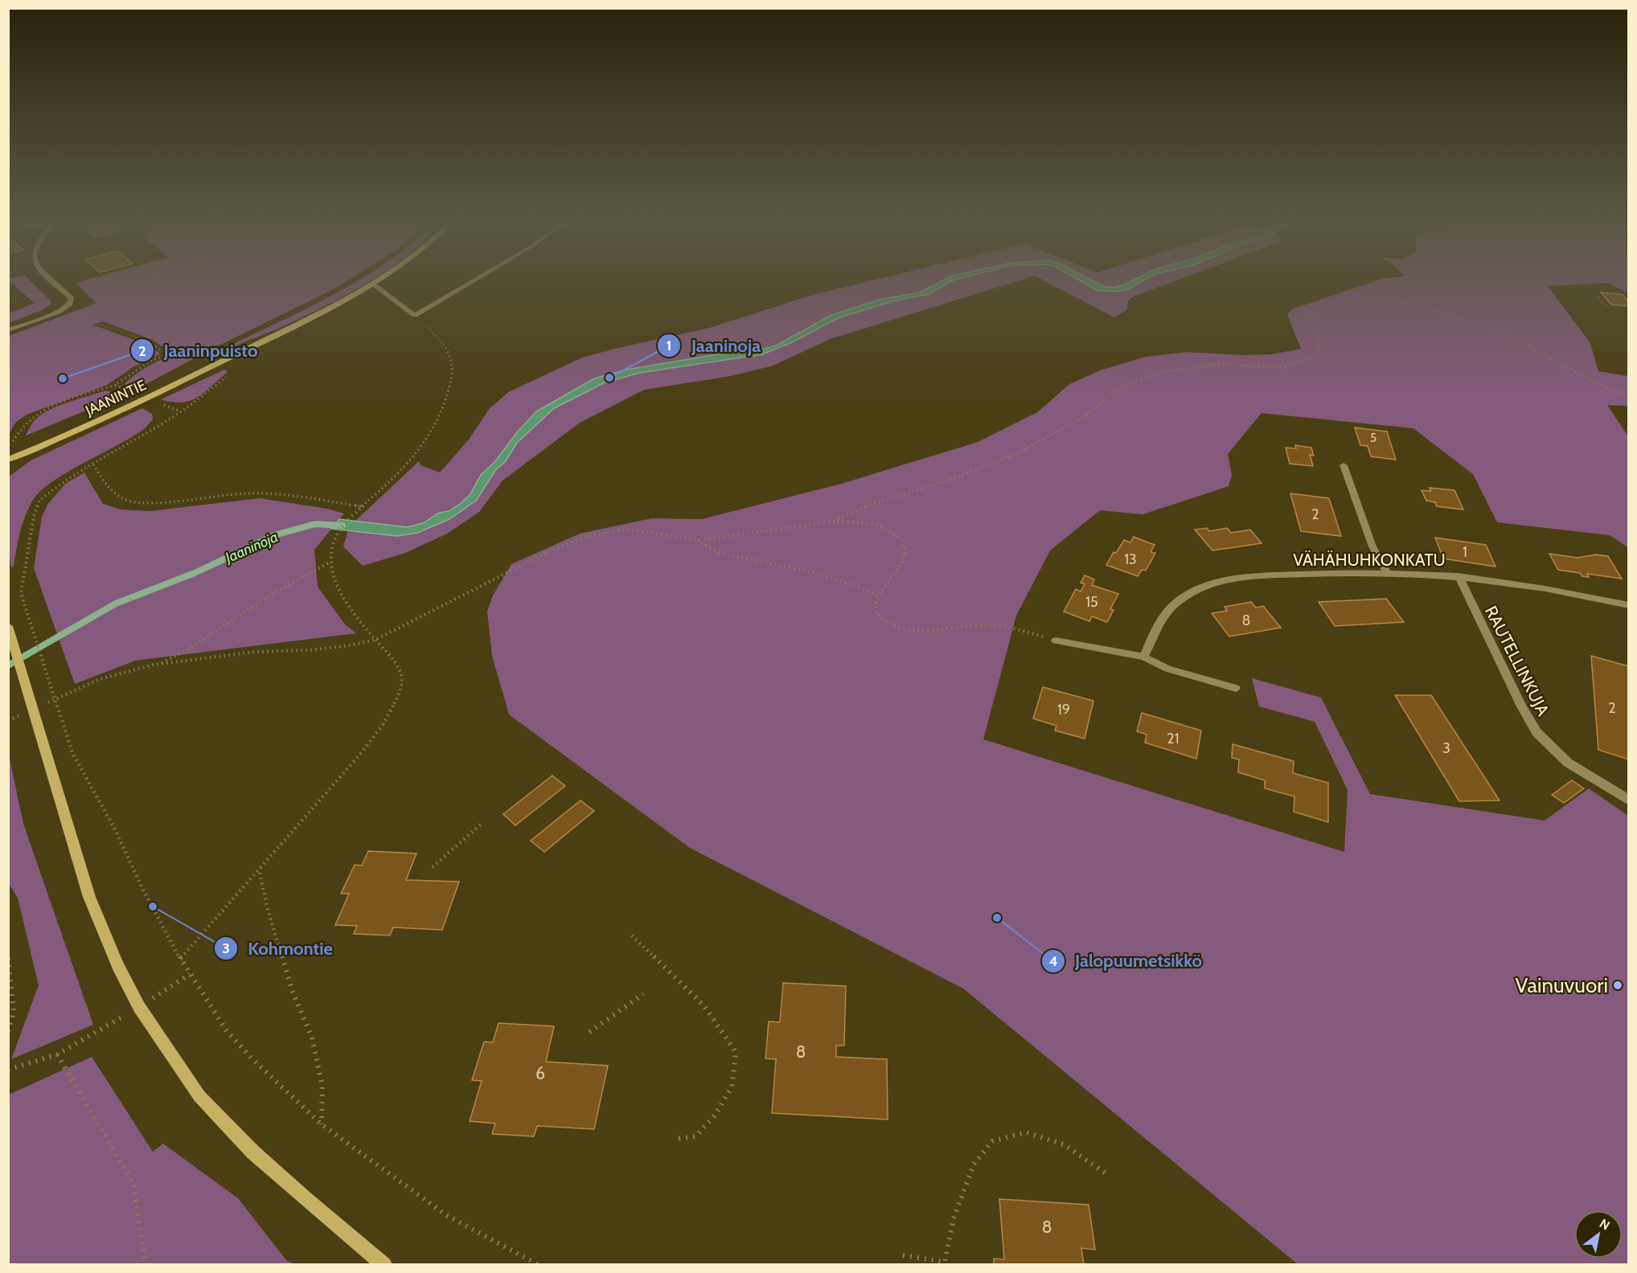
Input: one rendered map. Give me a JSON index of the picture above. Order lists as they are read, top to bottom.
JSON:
{
  "streets": {
    "main road": ["JAANINTIE"],
    "street": ["VÄHÄHUHKONKATU", "RAUTELLINKUJA"]
  },
  "crossings": [
    ["VÄHÄHUHKONKATU", "RAUTELLINKUJA"]
  ],
  "water": ["Jaaninoja"],
  "places": [
    "Jaaninoja",
    "Jaaninpuisto",
    "Kohmontie",
    "Jalopuumetsikkö",
    "Vainuvuori"
  ],
  "house_numbers": [
    "5",
    "2",
    "1",
    "13",
    "15",
    "8",
    "2",
    "19",
    "21",
    "3",
    "8",
    "6",
    "8"
  ],
  "north": "top right"
}
